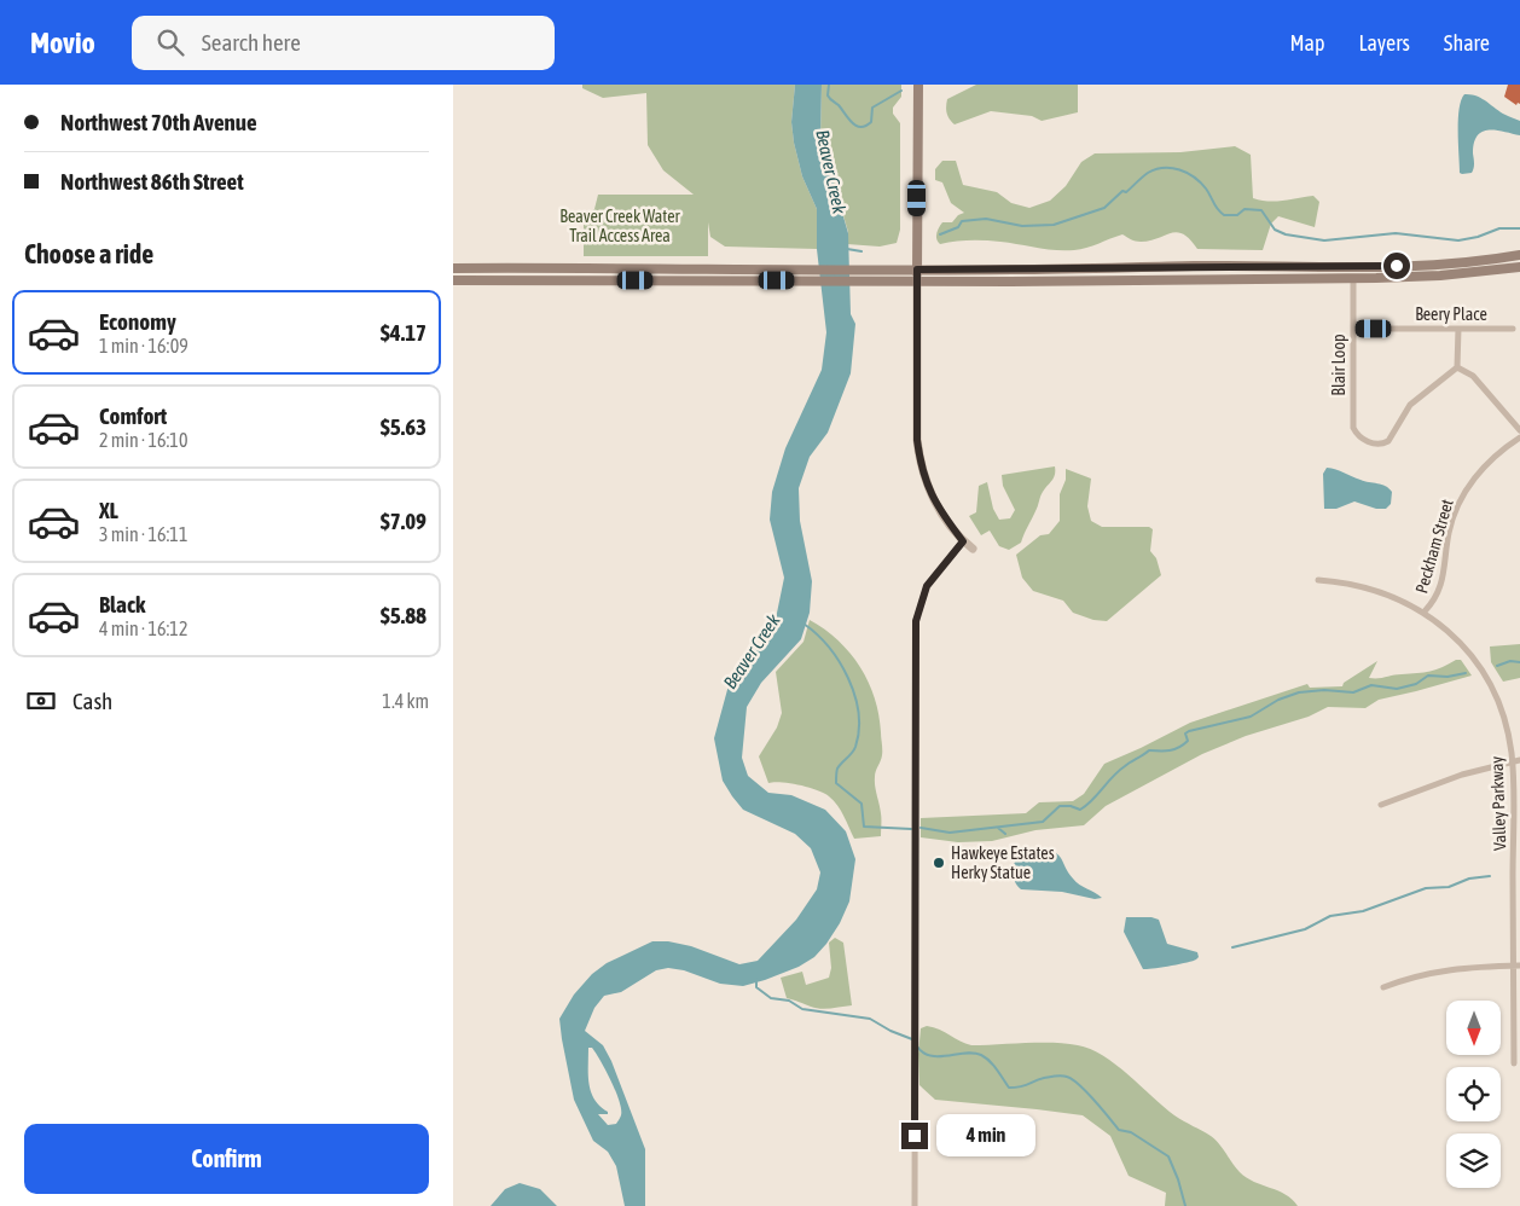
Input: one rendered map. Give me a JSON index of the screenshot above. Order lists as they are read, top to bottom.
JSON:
{
  "streets": {
    "street": [
      "Beery Place",
      "Blair Loop",
      "Peckham Street",
      "Valley Parkway"
    ]
  },
  "crossings": [
    ["Beery Place", "Blair Loop"],
    ["Peckham Street", "Valley Parkway"]
  ],
  "water": ["Beaver Creek"],
  "parks": ["Beaver Creek Water Trail Access Area"],
  "places": ["Hawkeye Estates Herky Statue"],
  "north": "bottom",
  "page": {
    "header": "Movio",
    "search": "Search here",
    "nav": ["Map", "Layers", "Share"],
    "banner": ["Northwest 70th Avenue", "Northwest 86th Street"],
    "heading": "Choose a ride",
    "list": [
      {
        "name": "Economy",
        "note": "1 min · 16:09",
        "value": "$4.17"
      },
      {
        "name": "Comfort",
        "note": "2 min · 16:10",
        "value": "$5.63"
      },
      {
        "name": "XL",
        "note": "3 min · 16:11",
        "value": "$7.09"
      },
      {
        "name": "Black",
        "note": "4 min · 16:12",
        "value": "$5.88"
      }
    ],
    "pay": ["Cash", "1.4 km"],
    "buttons": "Confirm",
    "bubble": "4 min"
  }
}
